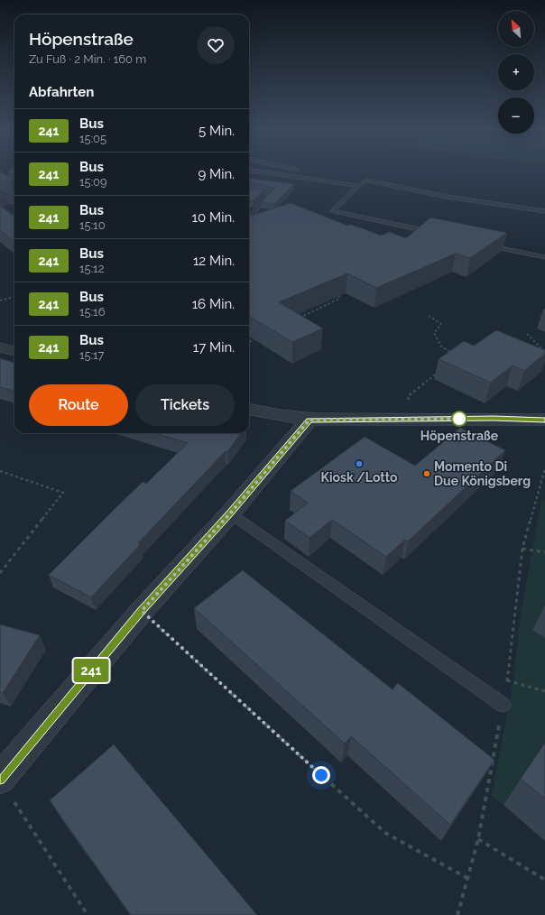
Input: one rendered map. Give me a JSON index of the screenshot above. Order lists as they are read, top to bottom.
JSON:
{
  "places": ["Höpenstraße", "Kiosk /Lotto", "Momento Di Due Königsberg"],
  "lines": ["bus line 241"],
  "north": "top left",
  "page": {
    "on_map": "241",
    "map_buttons": ["+", "−"],
    "heading": [
      ["Höpenstraße", "Zu Fuß · 2 Min. · 160 m"],
      "Abfahrten"
    ],
    "list": [
      {
        "mark": "241",
        "name": "Bus",
        "note": "15:05",
        "value": "5 Min."
      },
      {
        "mark": "241",
        "name": "Bus",
        "note": "15:09",
        "value": "9 Min."
      },
      {
        "mark": "241",
        "name": "Bus",
        "note": "15:10",
        "value": "10 Min."
      },
      {
        "mark": "241",
        "name": "Bus",
        "note": "15:12",
        "value": "12 Min."
      },
      {
        "mark": "241",
        "name": "Bus",
        "note": "15:16",
        "value": "16 Min."
      },
      {
        "mark": "241",
        "name": "Bus",
        "note": "15:17",
        "value": "17 Min."
      }
    ],
    "buttons": ["Route", "Tickets"]
  }
}
